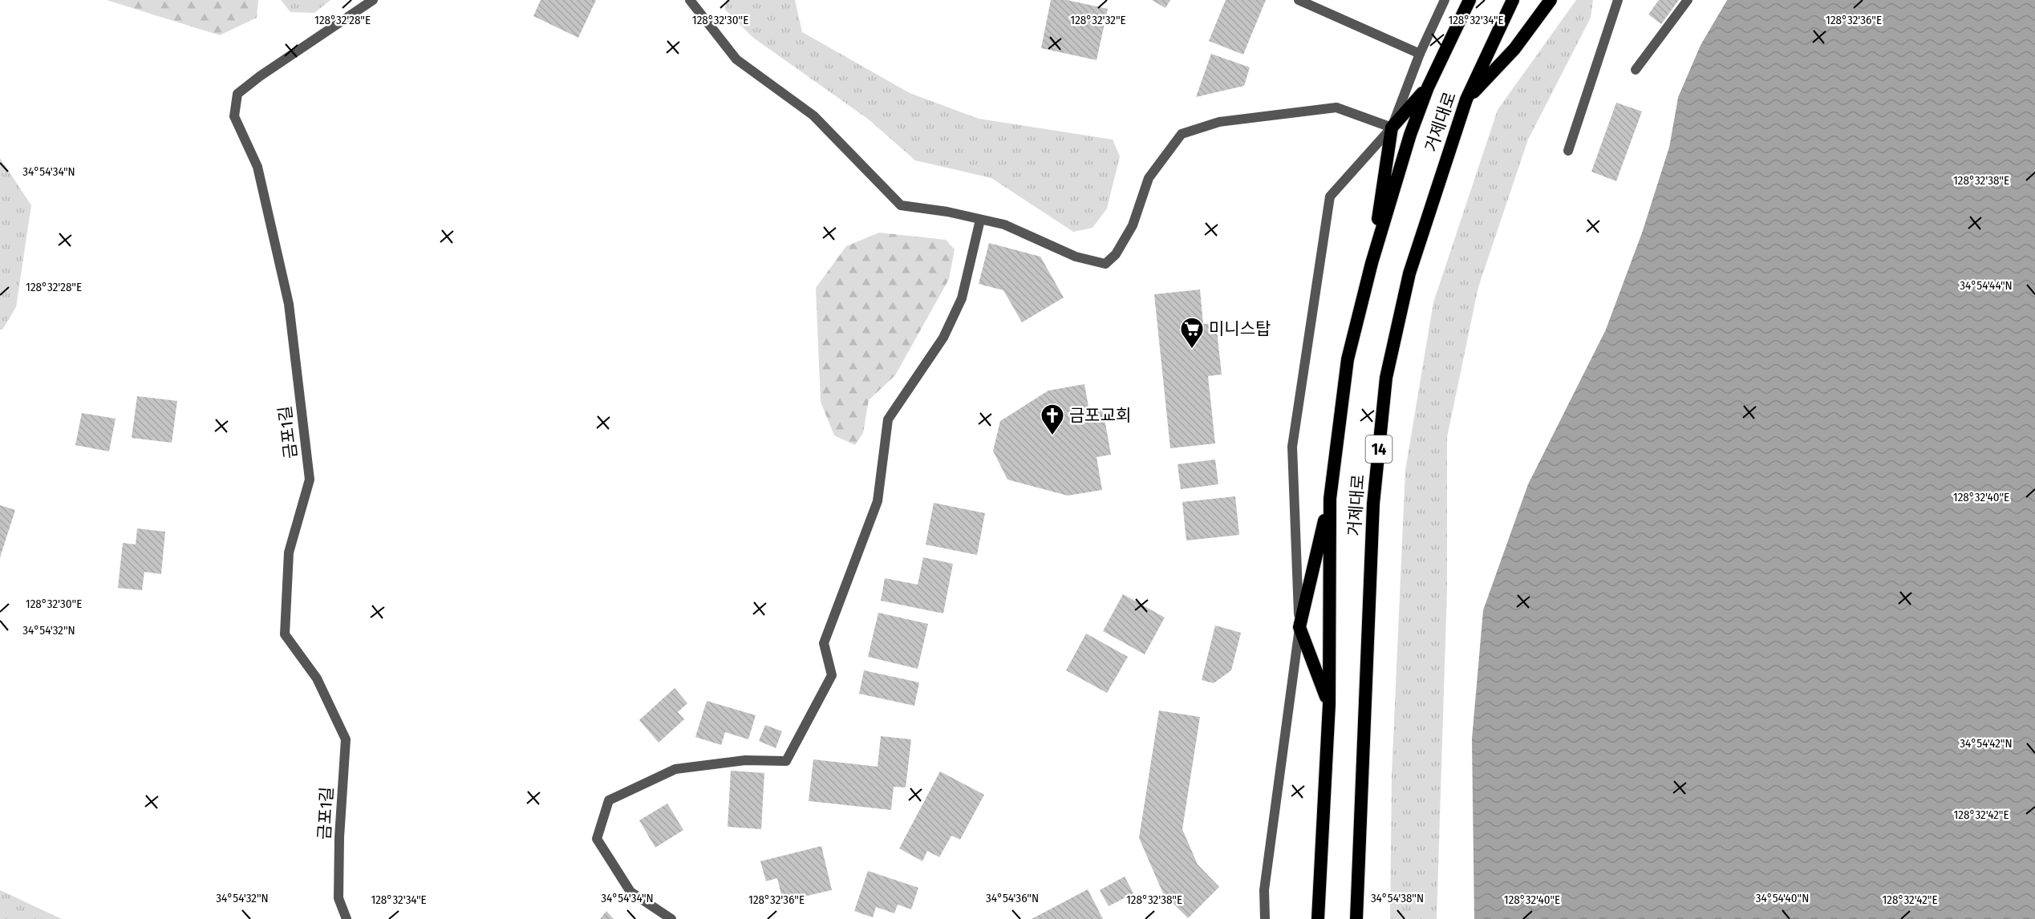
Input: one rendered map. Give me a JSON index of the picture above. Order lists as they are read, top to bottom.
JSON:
{
  "streets": {
    "highway": ["거제대로", "14"],
    "street": ["금포1길"]
  },
  "places": {
    "supermarket": ["미니스탑"],
    "church": ["금포교회"]
  },
  "coordinates": [
    "128°32'28\"E",
    "128°32'30\"E",
    "128°32'32\"E",
    "128°32'34\"E",
    "128°32'36\"E",
    "34°54'34\"N",
    "128°32'38\"E",
    "34°54'44\"N",
    "128°32'40\"E",
    "34°54'32\"N",
    "34°54'42\"N",
    "128°32'42\"E",
    "34°54'36\"N",
    "34°54'38\"N",
    "34°54'40\"N"
  ]
}
